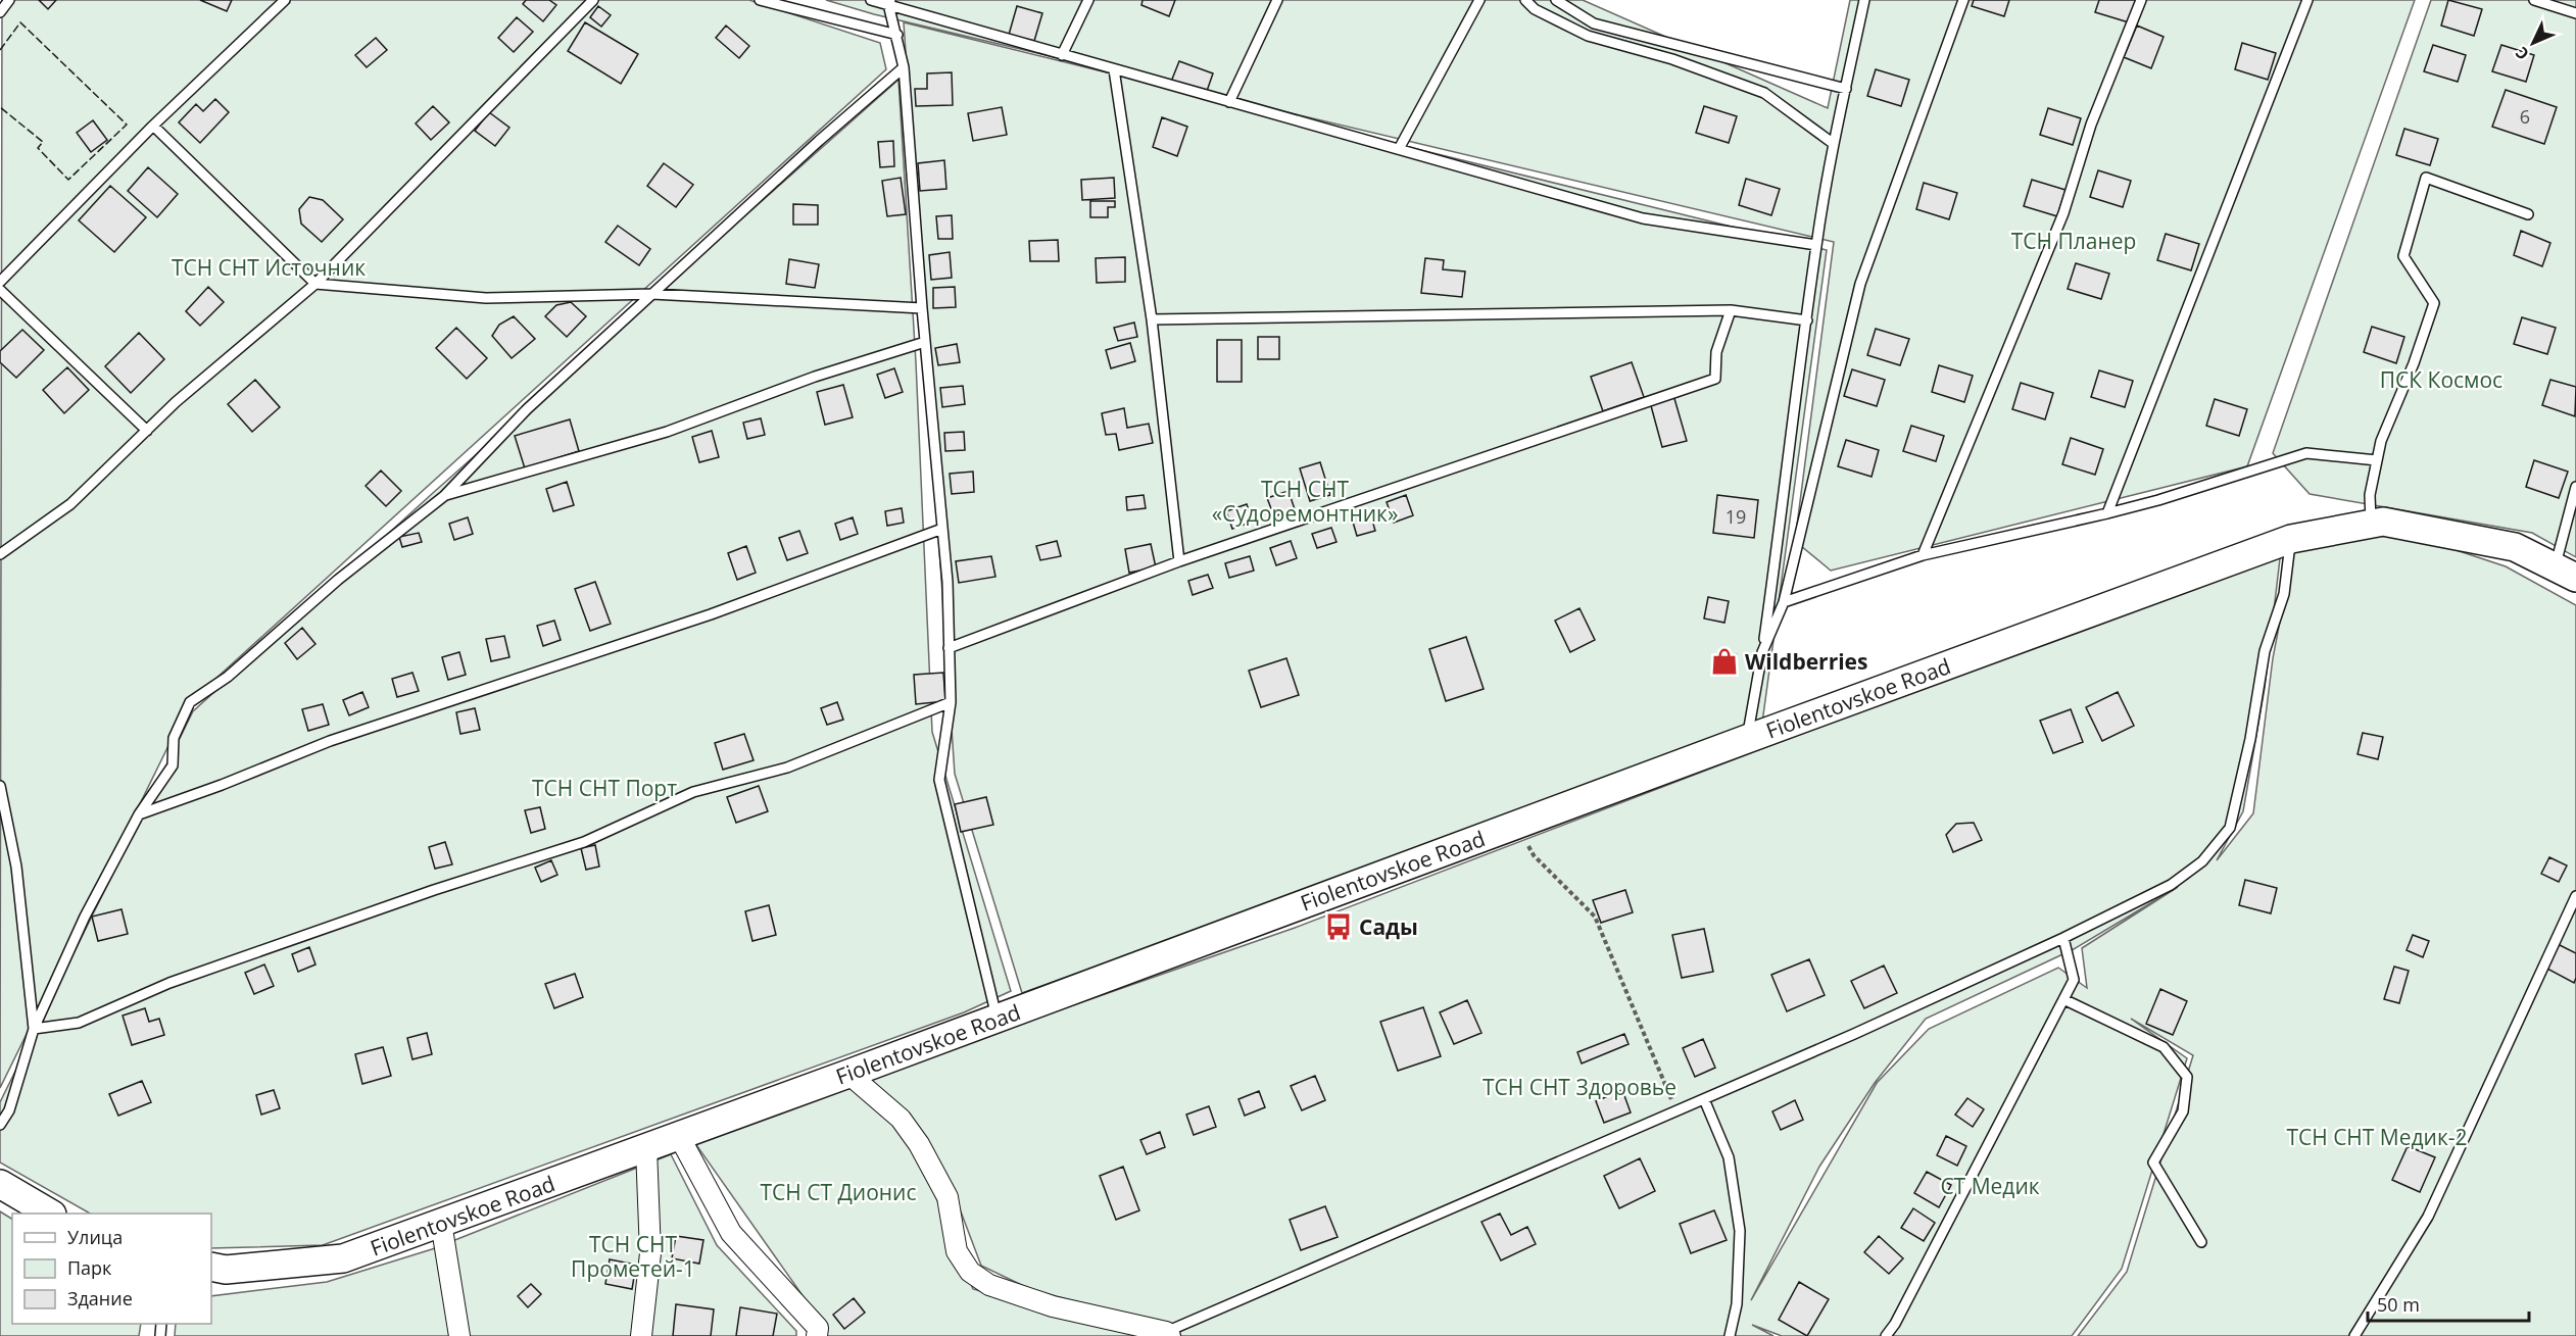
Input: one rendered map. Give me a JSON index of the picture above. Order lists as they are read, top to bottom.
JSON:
{
  "streets": {
    "main road": ["Fiolentovskoe Road"]
  },
  "parks": [
    "ТСН Планер",
    "ТСН СНТ Источник",
    "ПСК Космос",
    "ТСН СНТ «Судоремонтник»",
    "ТСН СНТ Порт",
    "ТСН СНТ Здоровье",
    "ТСН СНТ Медик-2",
    "СТ Медик",
    "ТСН СТ Дионис",
    "ТСН СНТ Прометей-1"
  ],
  "places": {
    "shop": ["Wildberries"],
    "bus stop": ["Сады"]
  },
  "house_numbers": ["6", "19"],
  "legend": ["Улица", "Парк", "Здание"],
  "scale_bar": "50 m",
  "north": "bottom left"
}
